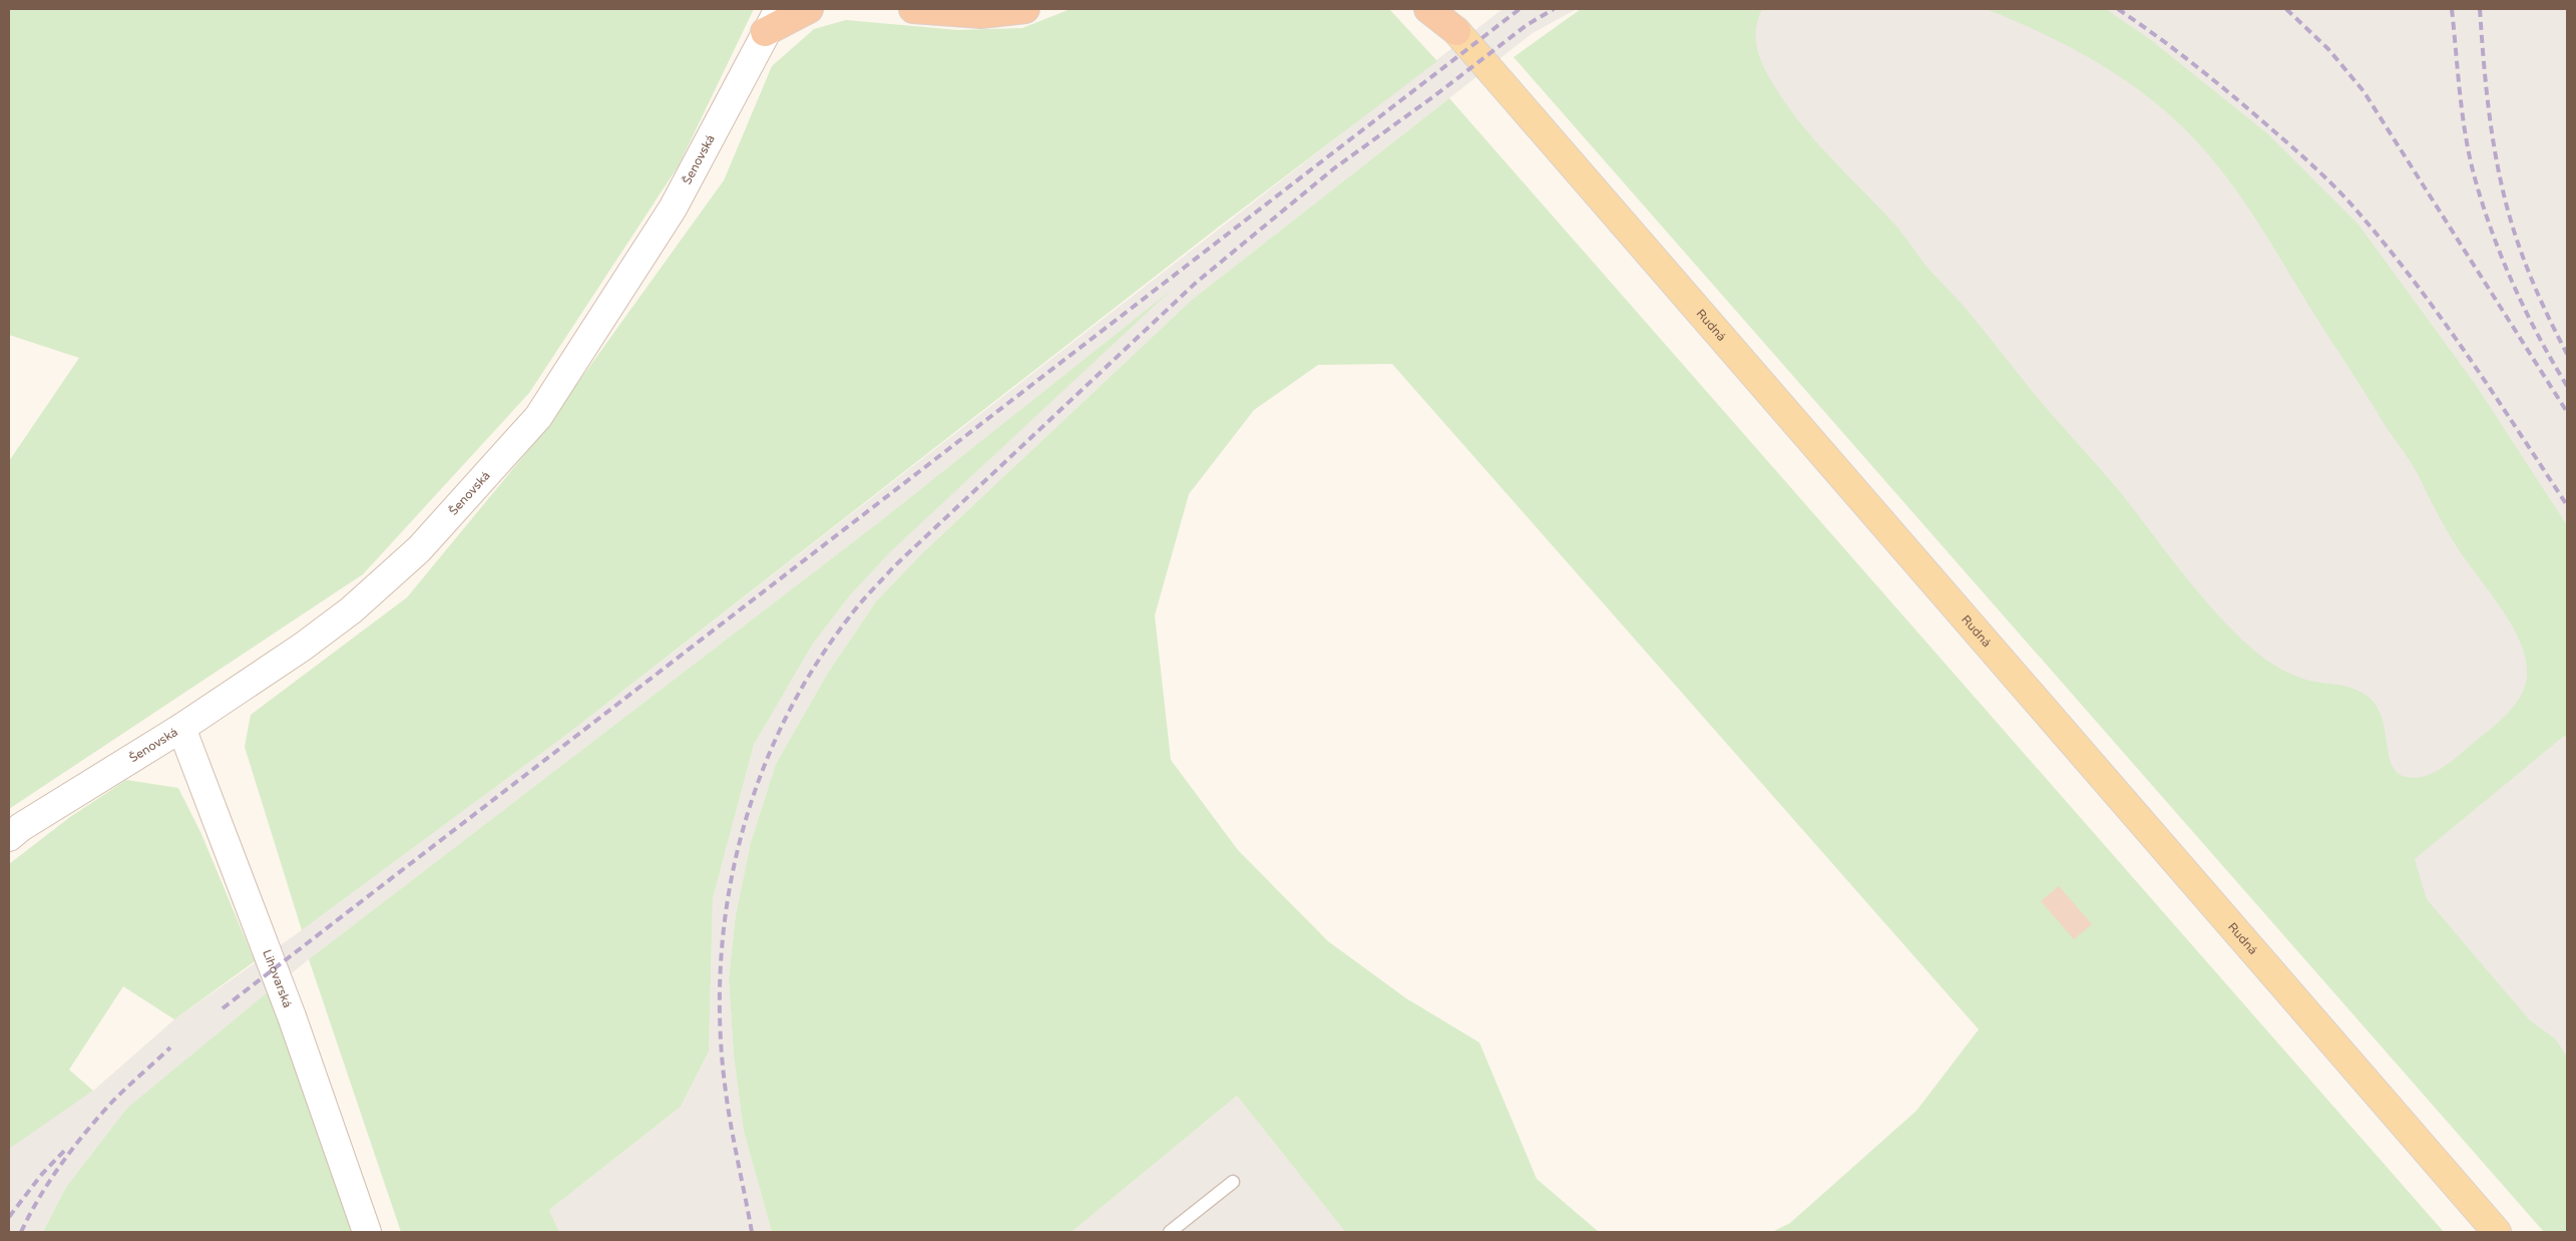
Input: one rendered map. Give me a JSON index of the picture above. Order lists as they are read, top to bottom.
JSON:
{
  "streets": {
    "main road": ["Rudná"],
    "street": ["Šenovská", "Lihovarská"]
  },
  "crossings": [
    ["Šenovská", "Lihovarská"]
  ]
}
